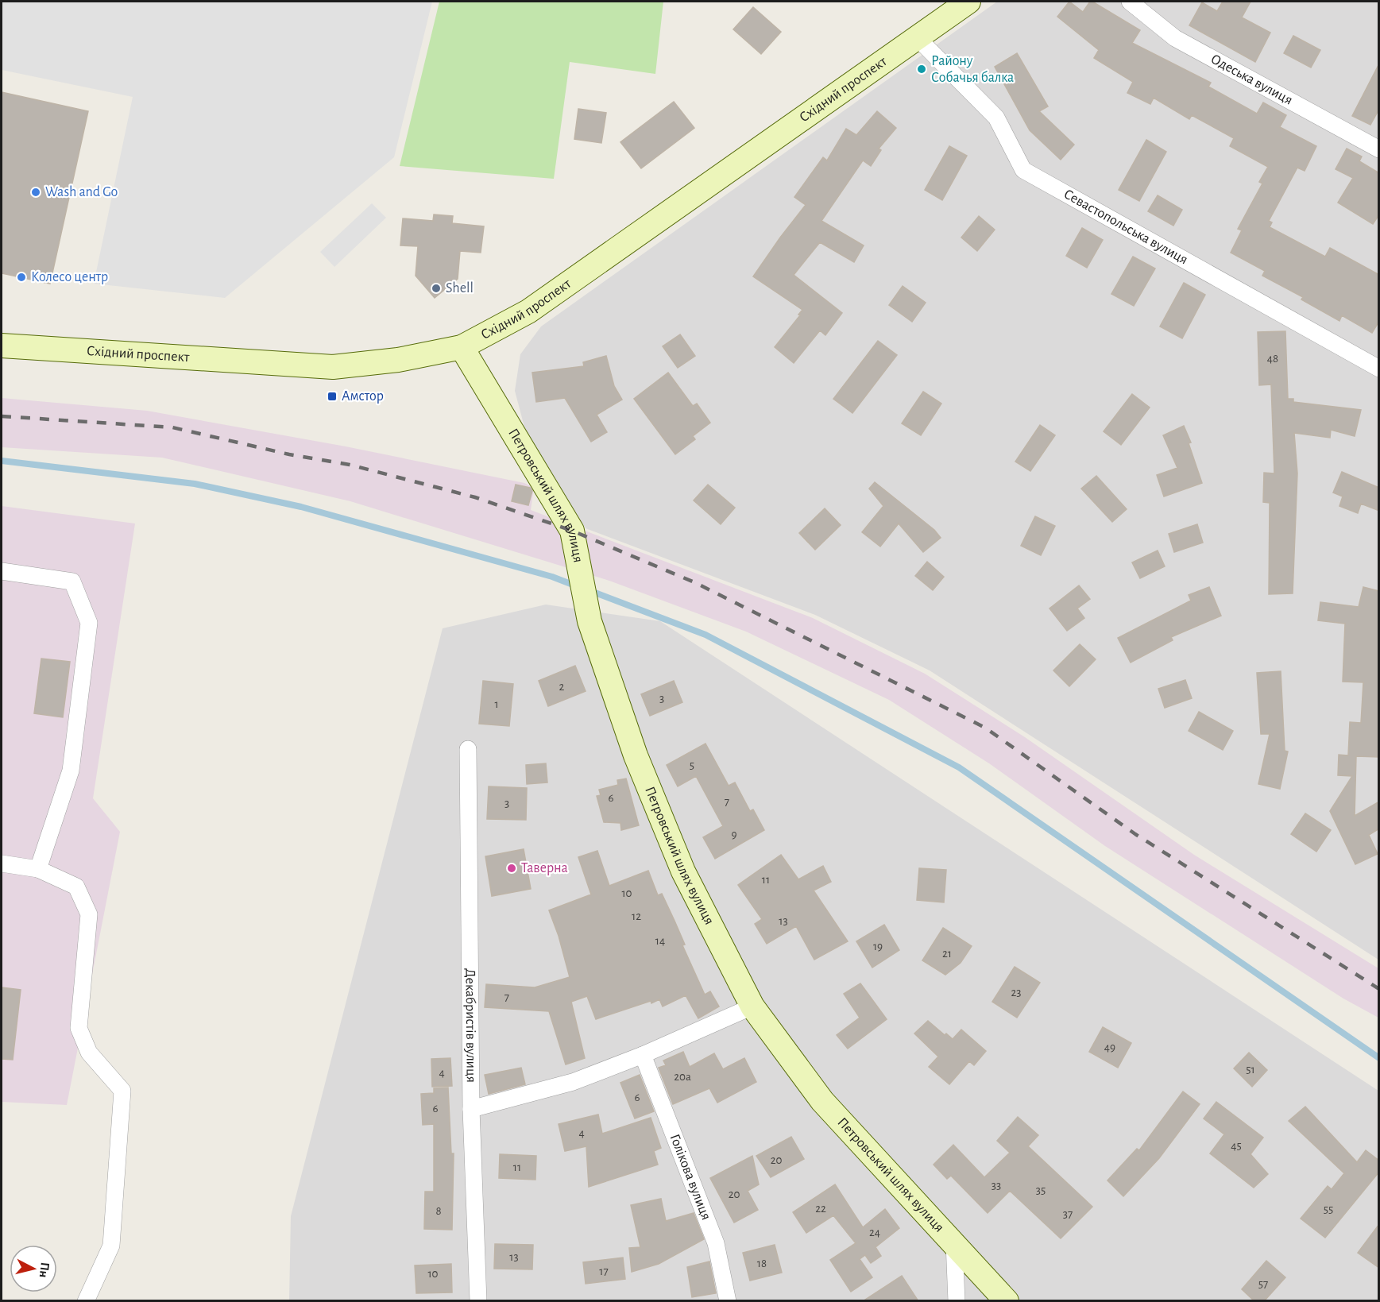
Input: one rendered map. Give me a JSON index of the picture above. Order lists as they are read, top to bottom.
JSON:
{
  "streets": {
    "street": [
      "Одеська вулиця",
      "Східний проспект",
      "Севастопольська вулиця",
      "Петровський шлях вулиця",
      "Декабристів вулиця",
      "Голікова вулиця"
    ]
  },
  "crossings": [
    ["Східний проспект", "Севастопольська вулиця"],
    ["Східний проспект", "Петровський шлях вулиця"]
  ],
  "places": {
    "other": [
      "Району Собачья балка",
      "Wash and Go",
      "Колесо центр",
      "Shell",
      "Таверна"
    ],
    "transit": ["Амстор"]
  },
  "house_numbers": [
    "48",
    "2",
    "3",
    "1",
    "5",
    "6",
    "7",
    "3",
    "9",
    "11",
    "10",
    "12",
    "13",
    "14",
    "19",
    "21",
    "23",
    "7",
    "49",
    "51",
    "4",
    "20а",
    "6",
    "6",
    "4",
    "45",
    "20",
    "11",
    "33",
    "35",
    "20",
    "22",
    "55",
    "8",
    "37",
    "24",
    "13",
    "18",
    "17",
    "10",
    "57"
  ],
  "north": "right"
}
